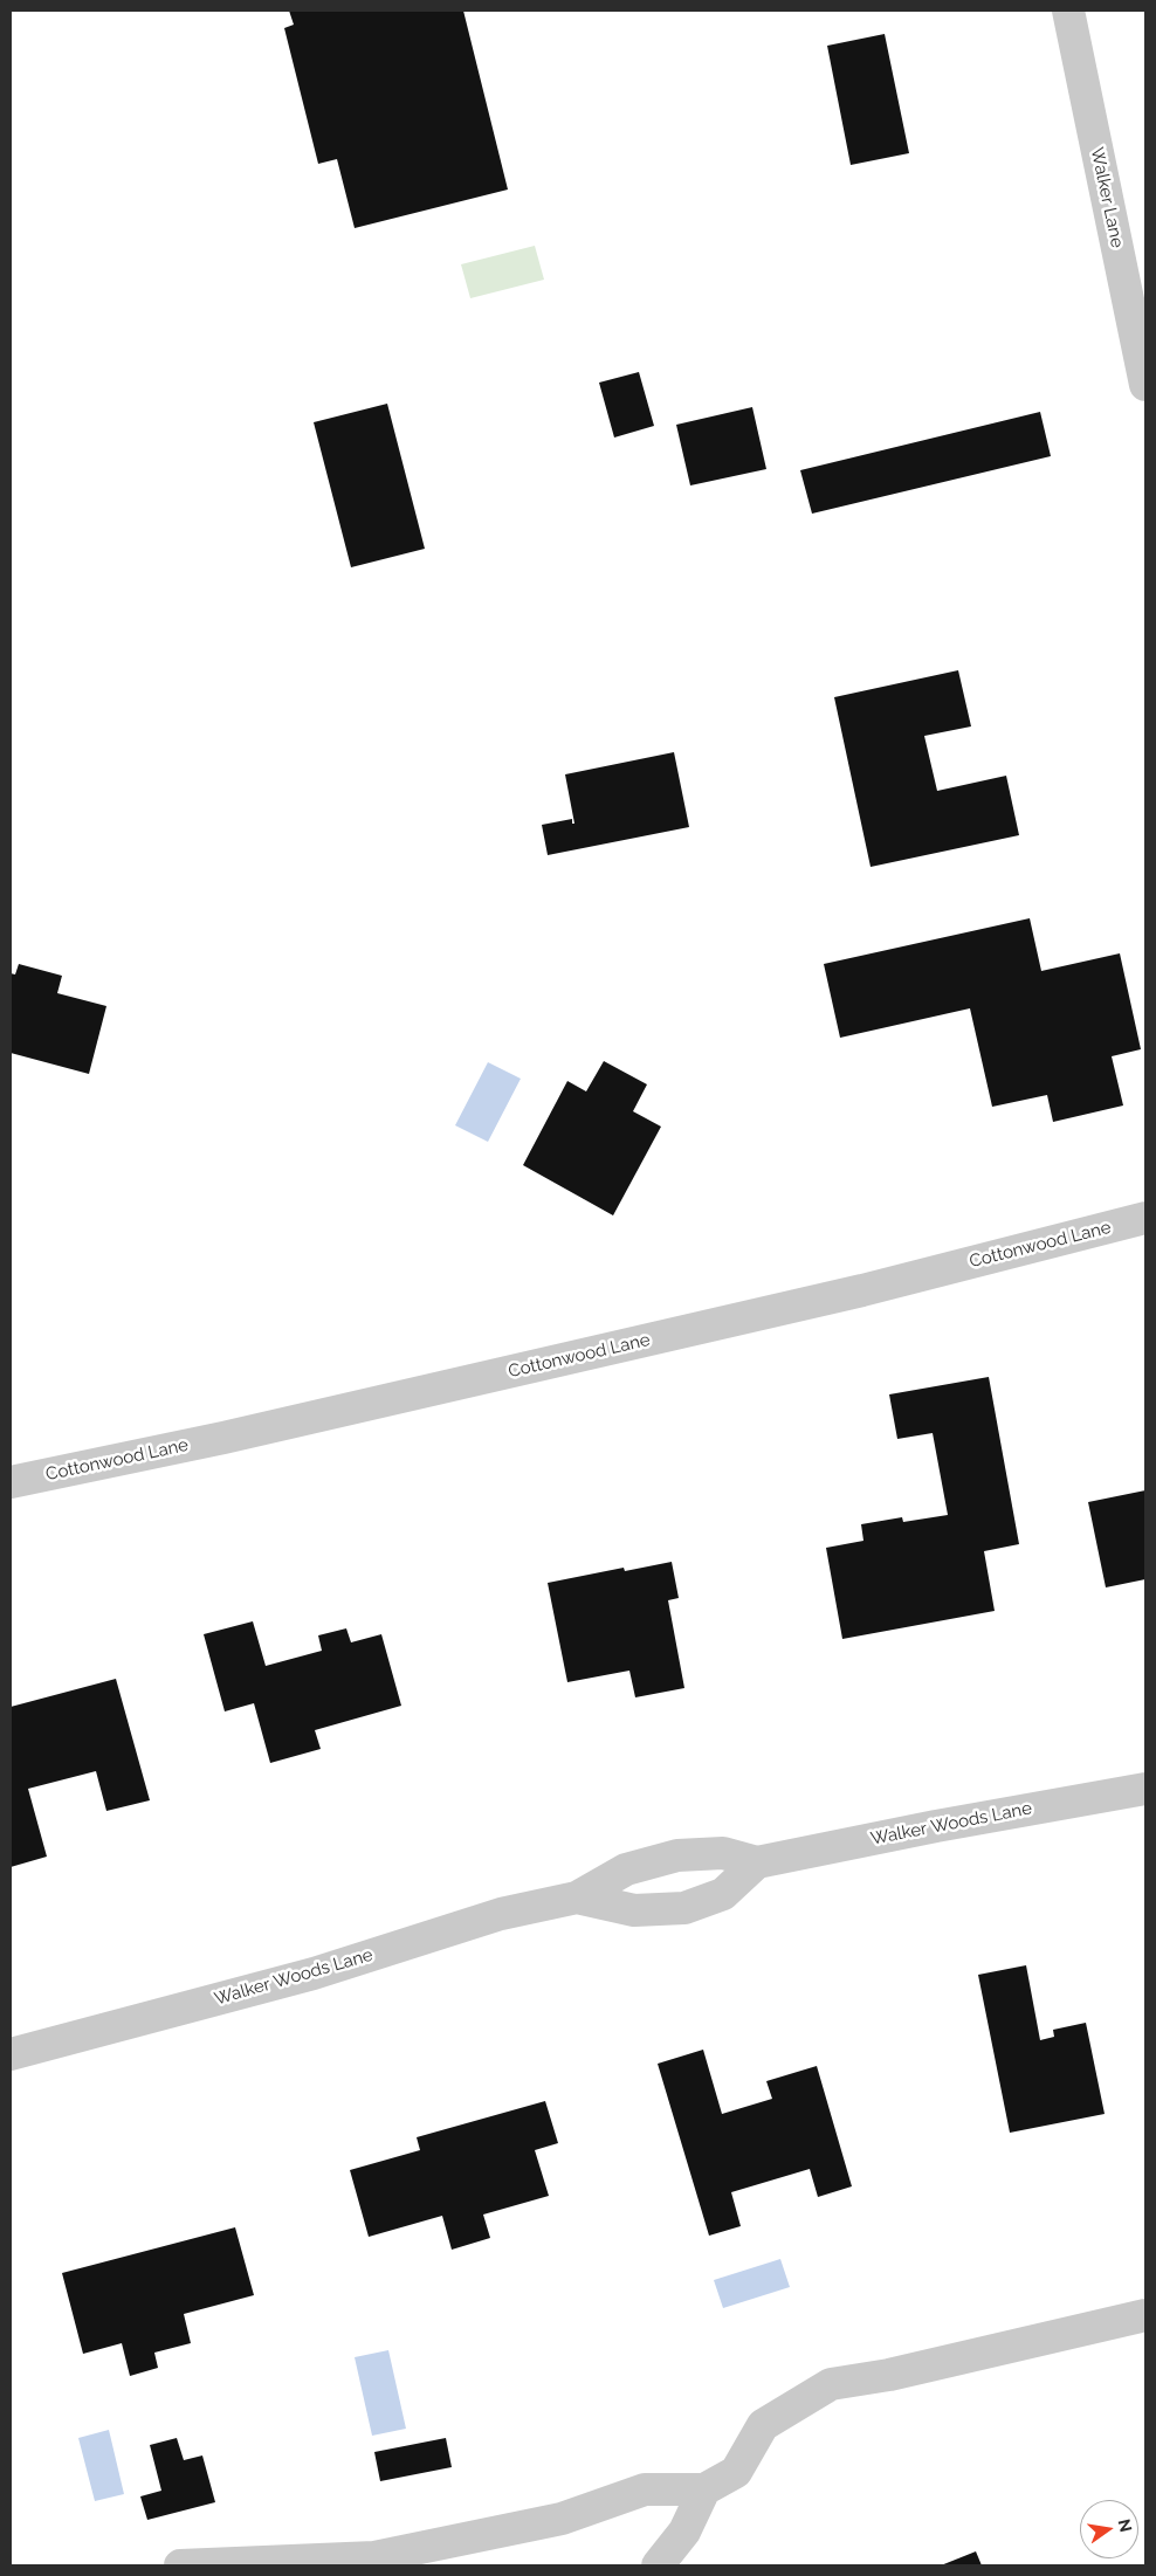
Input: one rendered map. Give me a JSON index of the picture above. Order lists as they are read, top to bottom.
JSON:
{
  "streets": {
    "street": ["Walker Lane", "Cottonwood Lane", "Walker Woods Lane"]
  },
  "north": "right"
}
